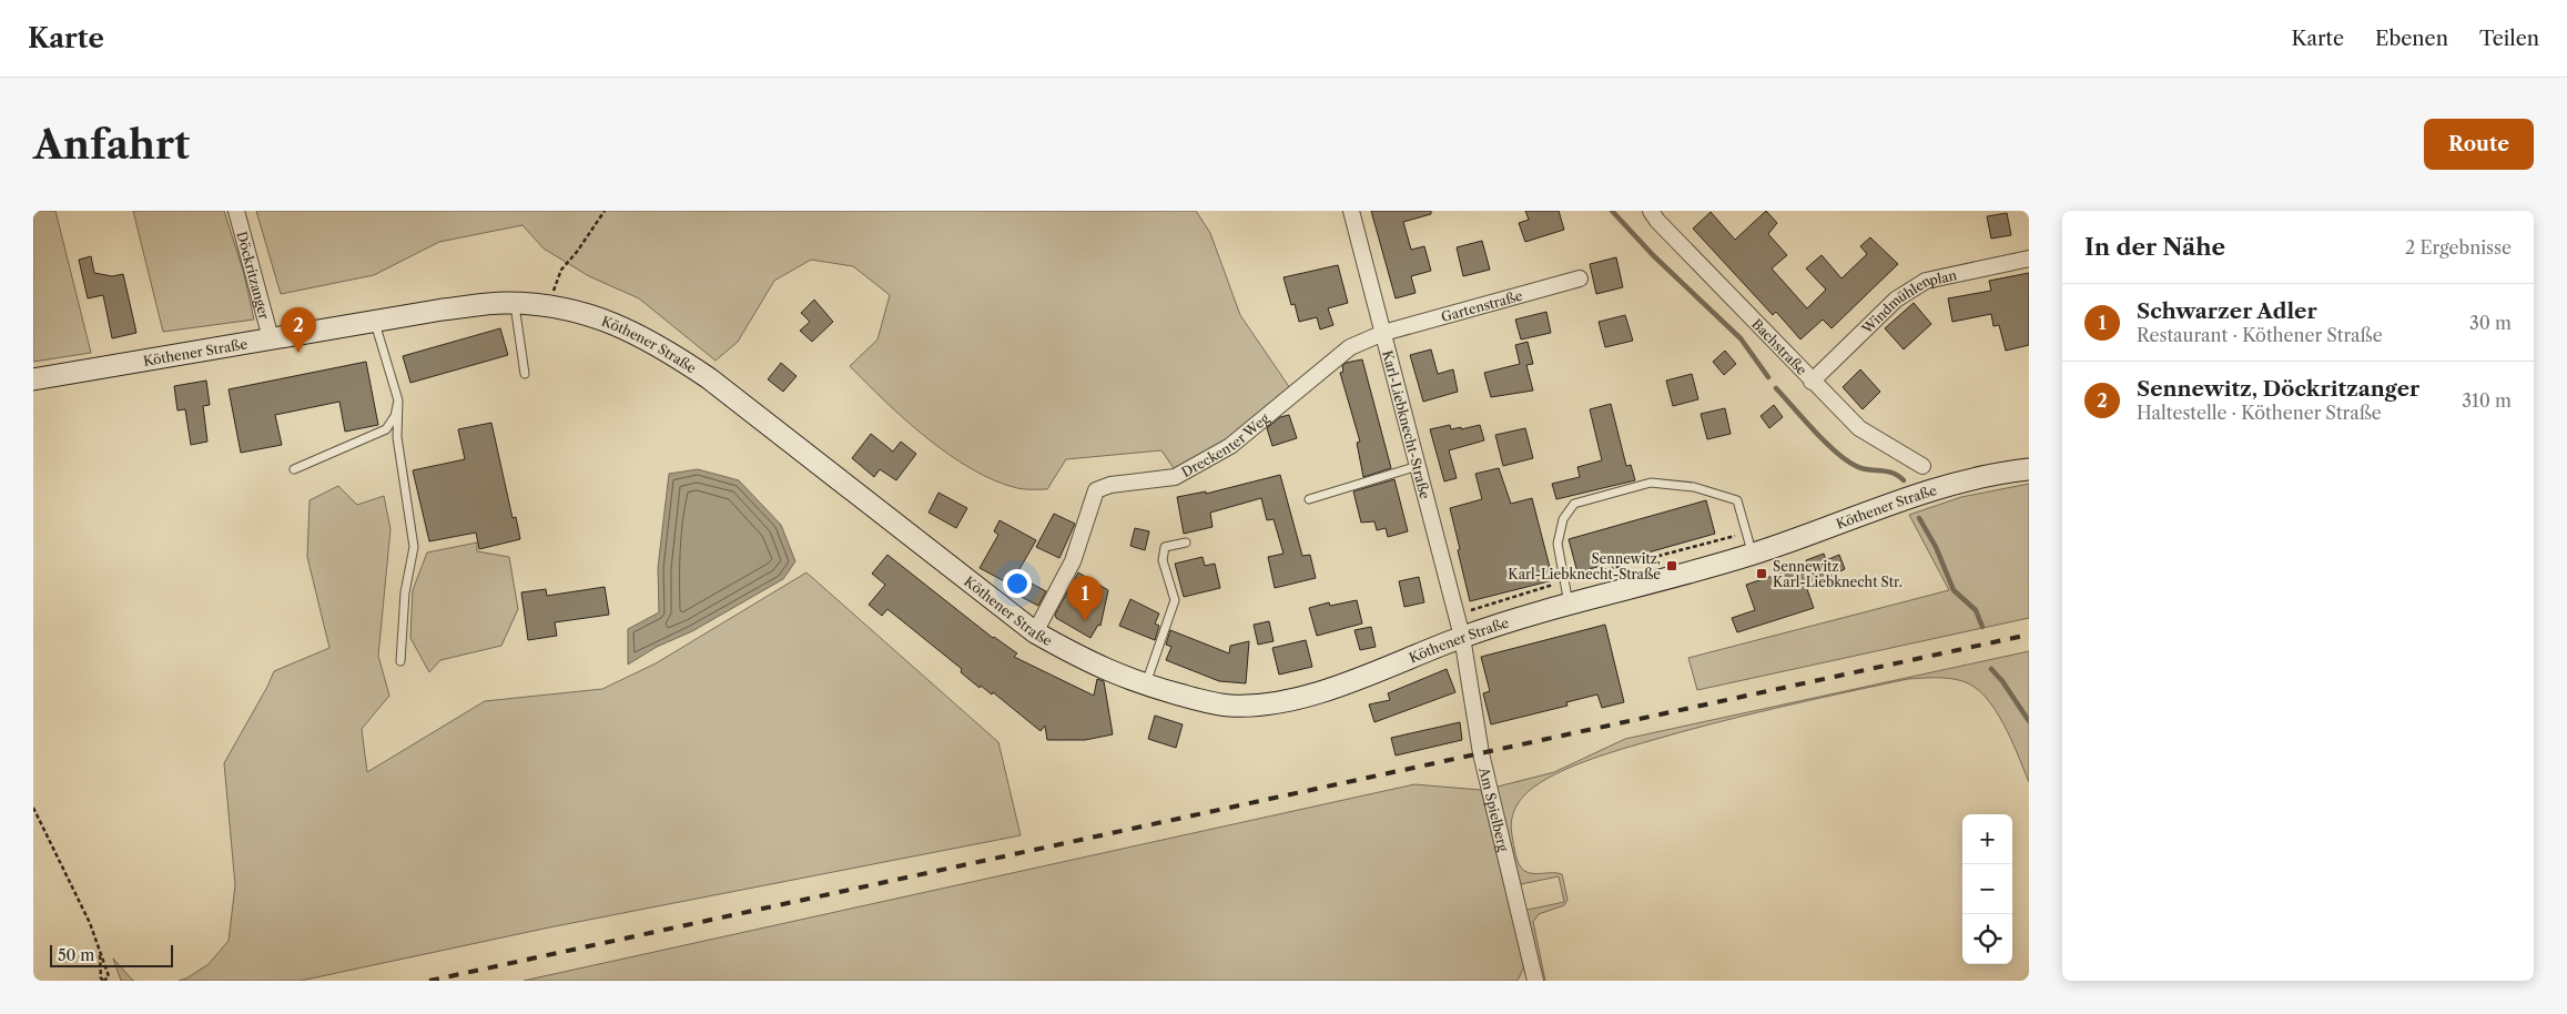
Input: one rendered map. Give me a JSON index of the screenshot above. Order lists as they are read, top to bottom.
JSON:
{
  "streets": {
    "main road": ["Köthener Straße"],
    "street": [
      "Döckritzanger",
      "Windmühlenplan",
      "Gartenstraße",
      "Bachstraße",
      "Karl-Liebknecht-Straße",
      "Dreckenter Weg",
      "Am Spielberg"
    ]
  },
  "crossings": [
    ["Döckritzanger", "Köthener Straße"],
    ["Windmühlenplan", "Bachstraße"],
    ["Gartenstraße", "Karl-Liebknecht-Straße"],
    ["Gartenstraße", "Dreckenter Weg"],
    ["Köthener Straße", "Karl-Liebknecht-Straße"],
    ["Köthener Straße", "Dreckenter Weg"],
    ["Köthener Straße", "Am Spielberg"],
    ["Karl-Liebknecht-Straße", "Dreckenter Weg"],
    ["Karl-Liebknecht-Straße", "Am Spielberg"]
  ],
  "places": {
    "transit": ["Sennewitz, Karl-Liebknecht-Straße", "Sennewitz Karl-Liebknecht Str."]
  },
  "scale_bar": "50 m",
  "page": {
    "header": "Karte",
    "nav": ["Karte", "Ebenen", "Teilen"],
    "buttons": "Route",
    "title": "Anfahrt",
    "heading": ["In der Nähe", "2 Ergebnisse"],
    "list": [
      {
        "mark": "1",
        "name": "Schwarzer Adler",
        "note": "Restaurant · Köthener Straße",
        "value": "30 m"
      },
      {
        "mark": "2",
        "name": "Sennewitz, Döckritzanger",
        "note": "Haltestelle · Köthener Straße",
        "value": "310 m"
      }
    ],
    "pins": ["2", "1"],
    "map_buttons": ["+", "−"],
    "scale": "50 m"
  }
}
